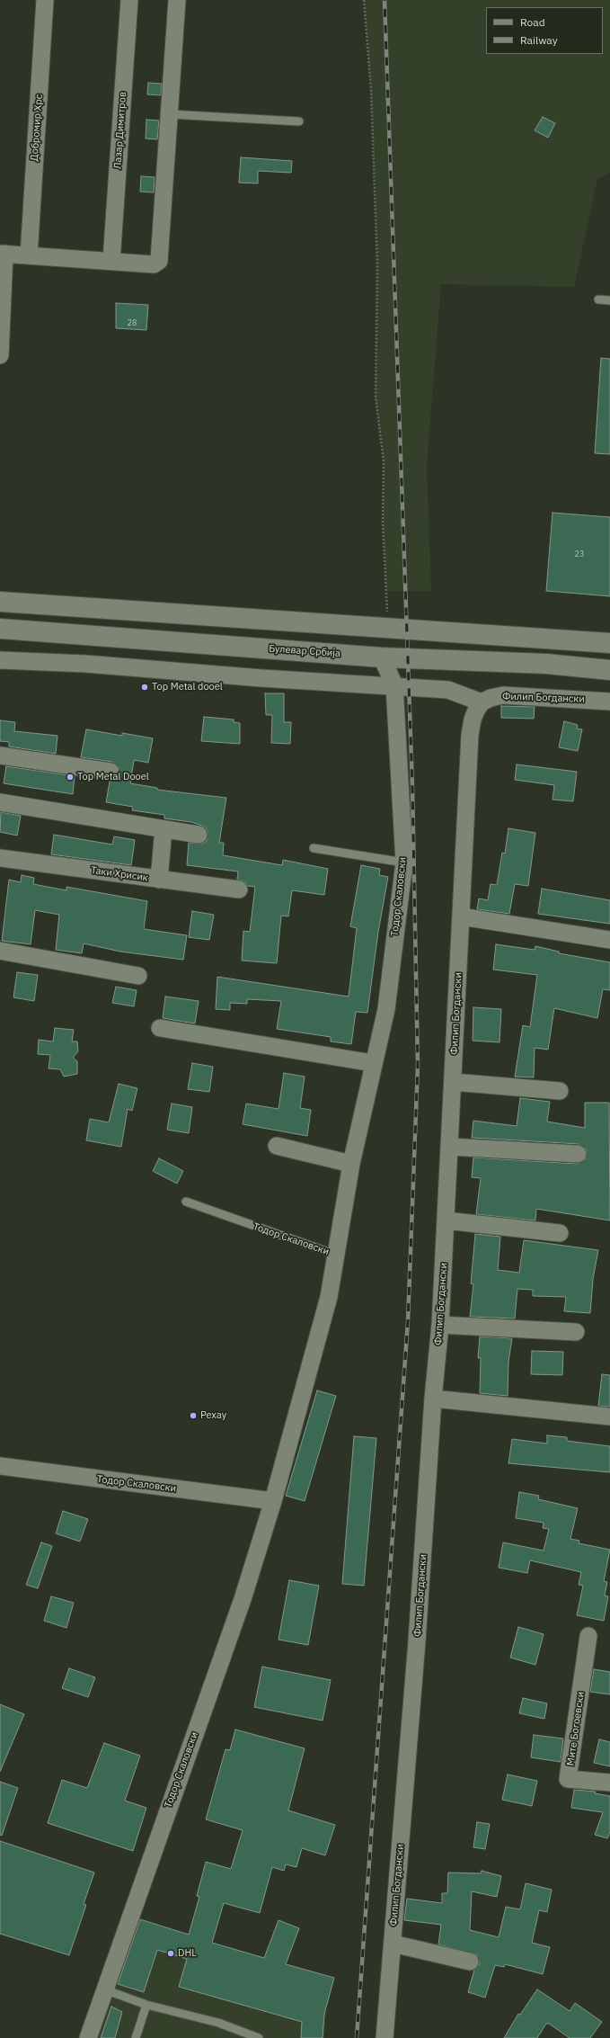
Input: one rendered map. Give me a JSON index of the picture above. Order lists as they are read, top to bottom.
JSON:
{
  "streets": {
    "street": [
      "Добромир Хрс",
      "Лазар Димитров",
      "Булевар Србија",
      "Филип Богдански",
      "Таки Хрисик",
      "Тодор Скаловски",
      "Мите Богоевски"
    ]
  },
  "places": [
    "Top Metal dooel",
    "Top Metal Dooel",
    "Рехау",
    "DHL"
  ],
  "house_numbers": ["28", "23"],
  "legend": ["Road", "Railway"]
}
